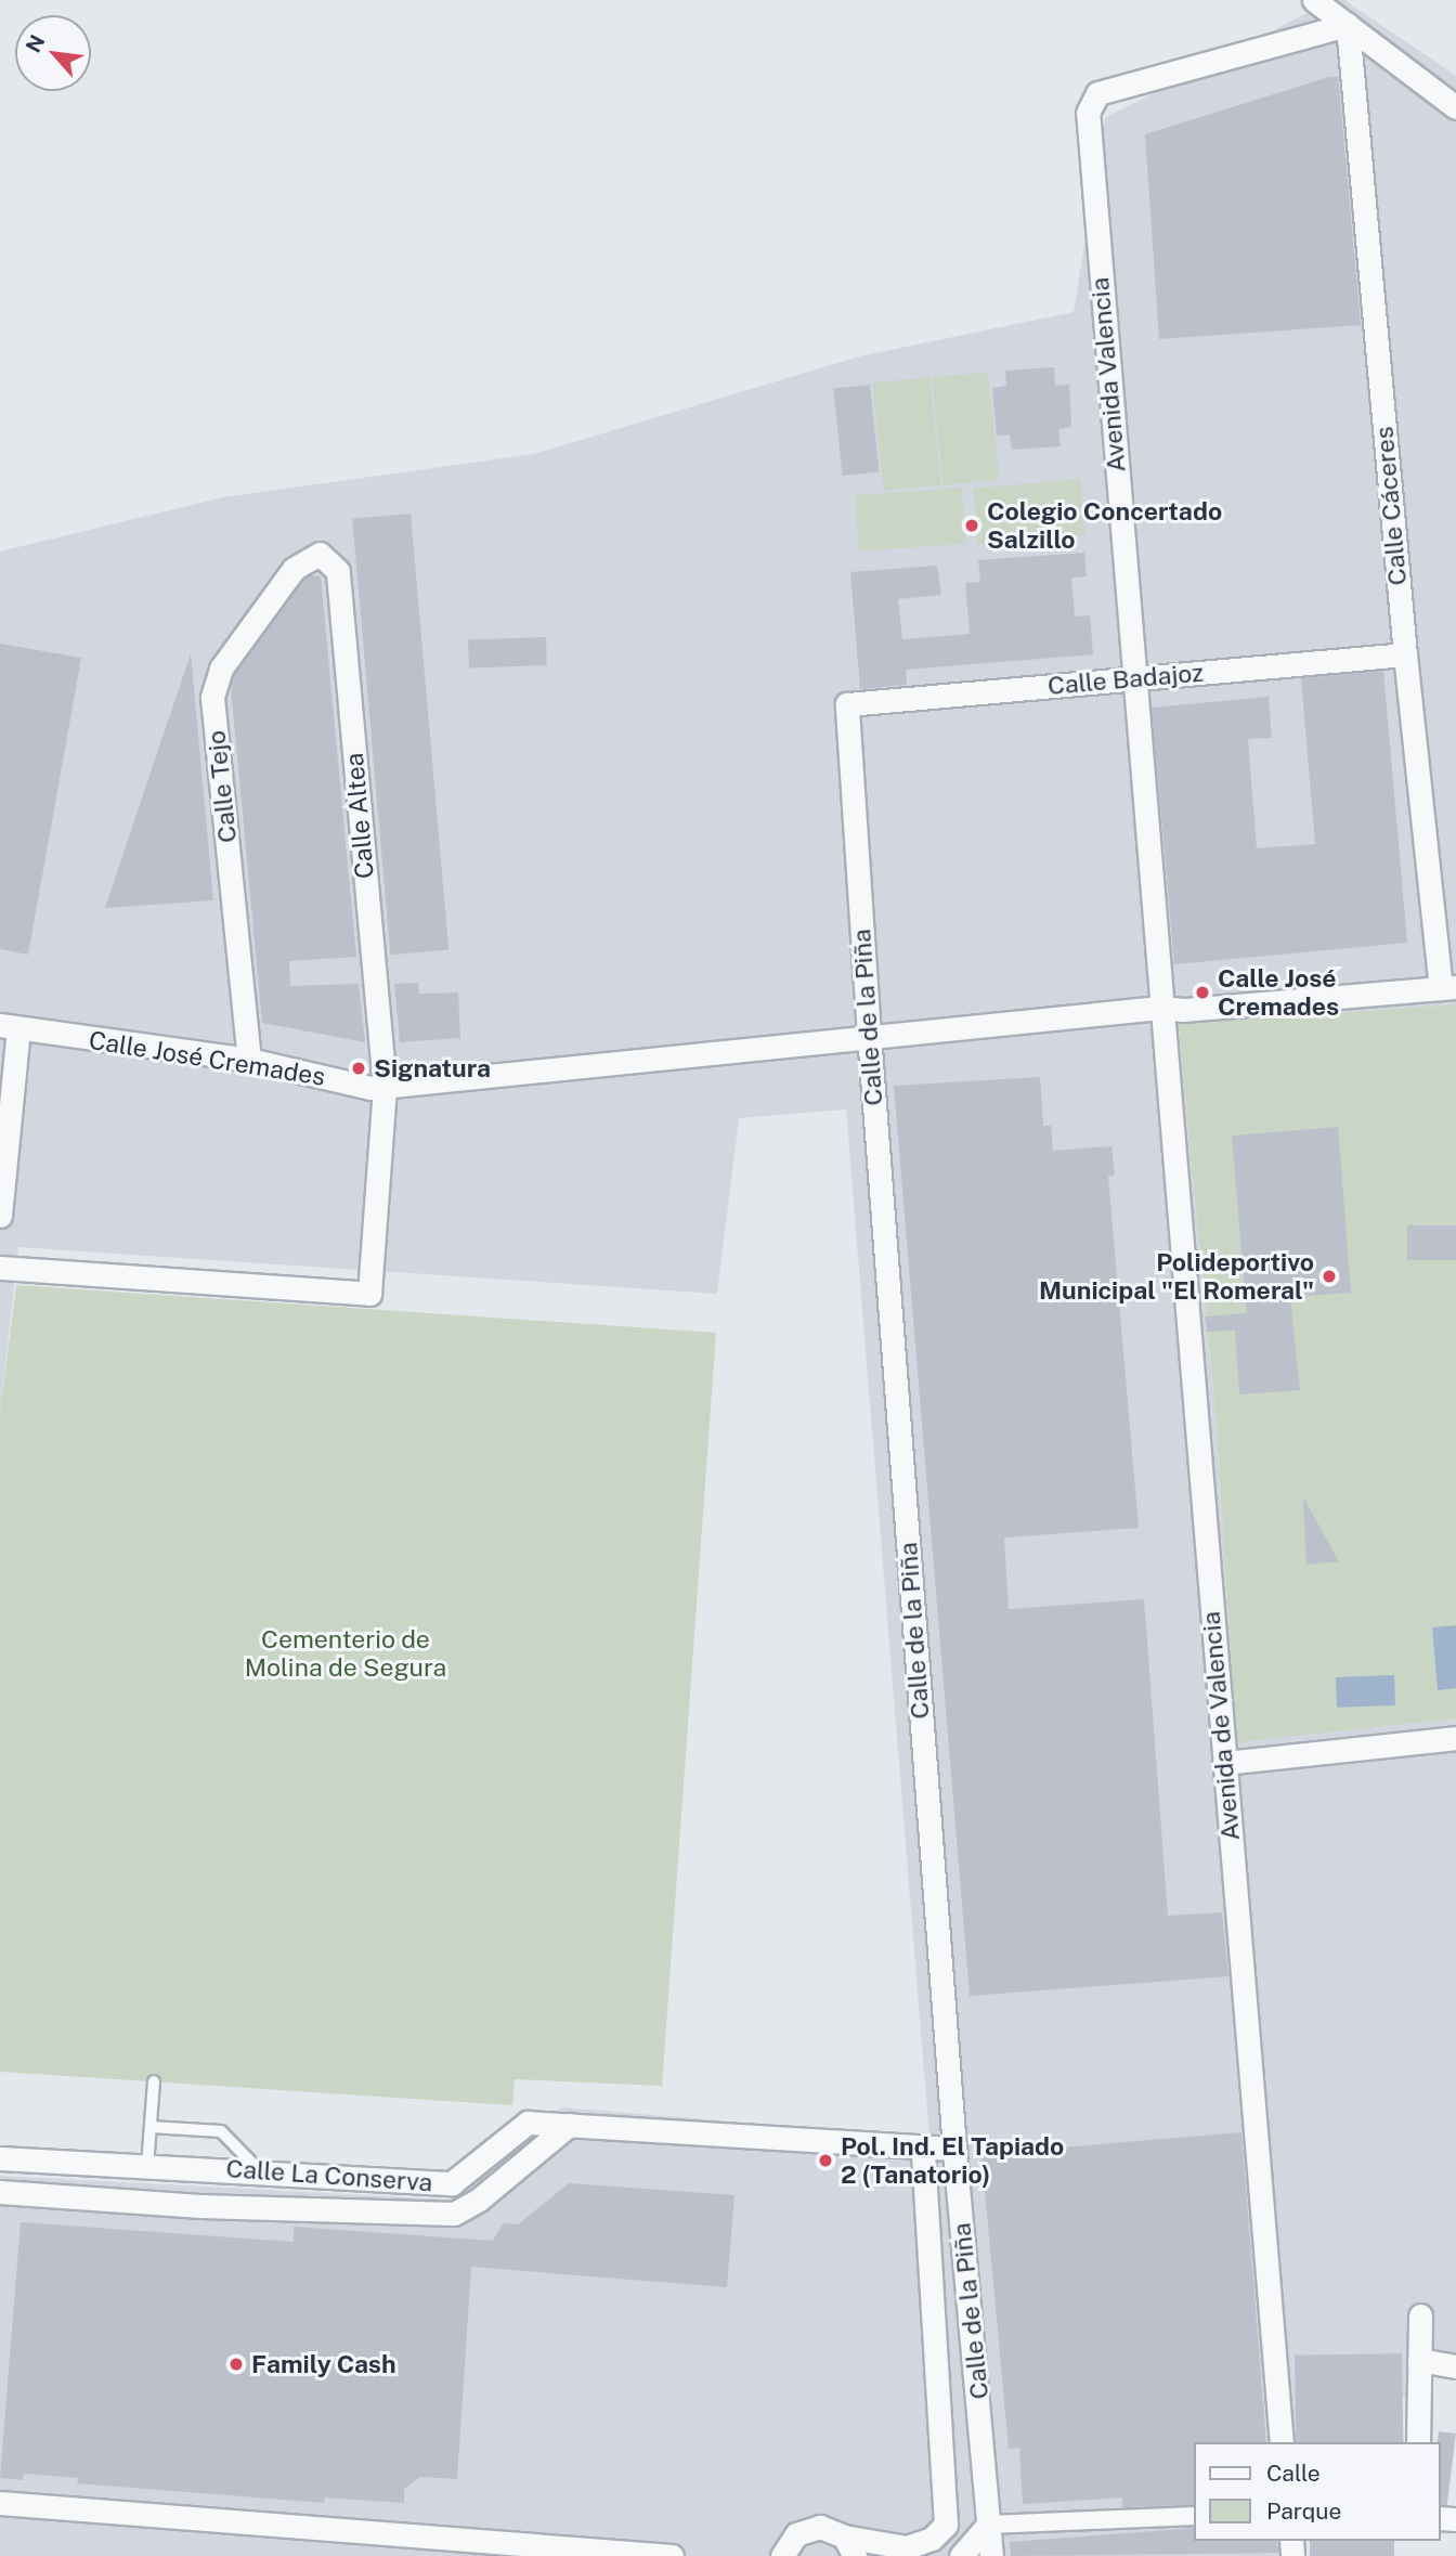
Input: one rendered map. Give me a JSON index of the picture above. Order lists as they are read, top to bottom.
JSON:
{
  "streets": {
    "street": [
      "Avenida Valencia",
      "Calle Cáceres",
      "Calle Badajoz",
      "Calle Tejo",
      "Calle Altea",
      "Calle de la Piña",
      "Calle José Cremades",
      "Avenida de Valencia",
      "Calle La Conserva"
    ]
  },
  "crossings": [
    ["Avenida Valencia", "Calle Cáceres"],
    ["Avenida Valencia", "Calle Badajoz"],
    ["Avenida Valencia", "Calle José Cremades"],
    ["Avenida Valencia", "Avenida de Valencia"],
    ["Calle Cáceres", "Calle Badajoz"],
    ["Calle Cáceres", "Calle José Cremades"],
    ["Calle Badajoz", "Calle de la Piña"],
    ["Calle Tejo", "Calle Altea"],
    ["Calle Tejo", "Calle José Cremades"],
    ["Calle Altea", "Calle José Cremades"],
    ["Calle de la Piña", "Calle José Cremades"],
    ["Calle de la Piña", "Calle La Conserva"],
    ["Calle José Cremades", "Avenida de Valencia"]
  ],
  "parks": ["Cementerio de Molina de Segura"],
  "places": [
    "Colegio Concertado Salzillo",
    "Calle José Cremades",
    "Signatura",
    "Polideportivo Municipal \"El Romeral\"",
    "Pol. Ind. El Tapiado 2 (Tanatorio)",
    "Family Cash"
  ],
  "legend": ["Calle", "Parque"],
  "north": "top left"
}
